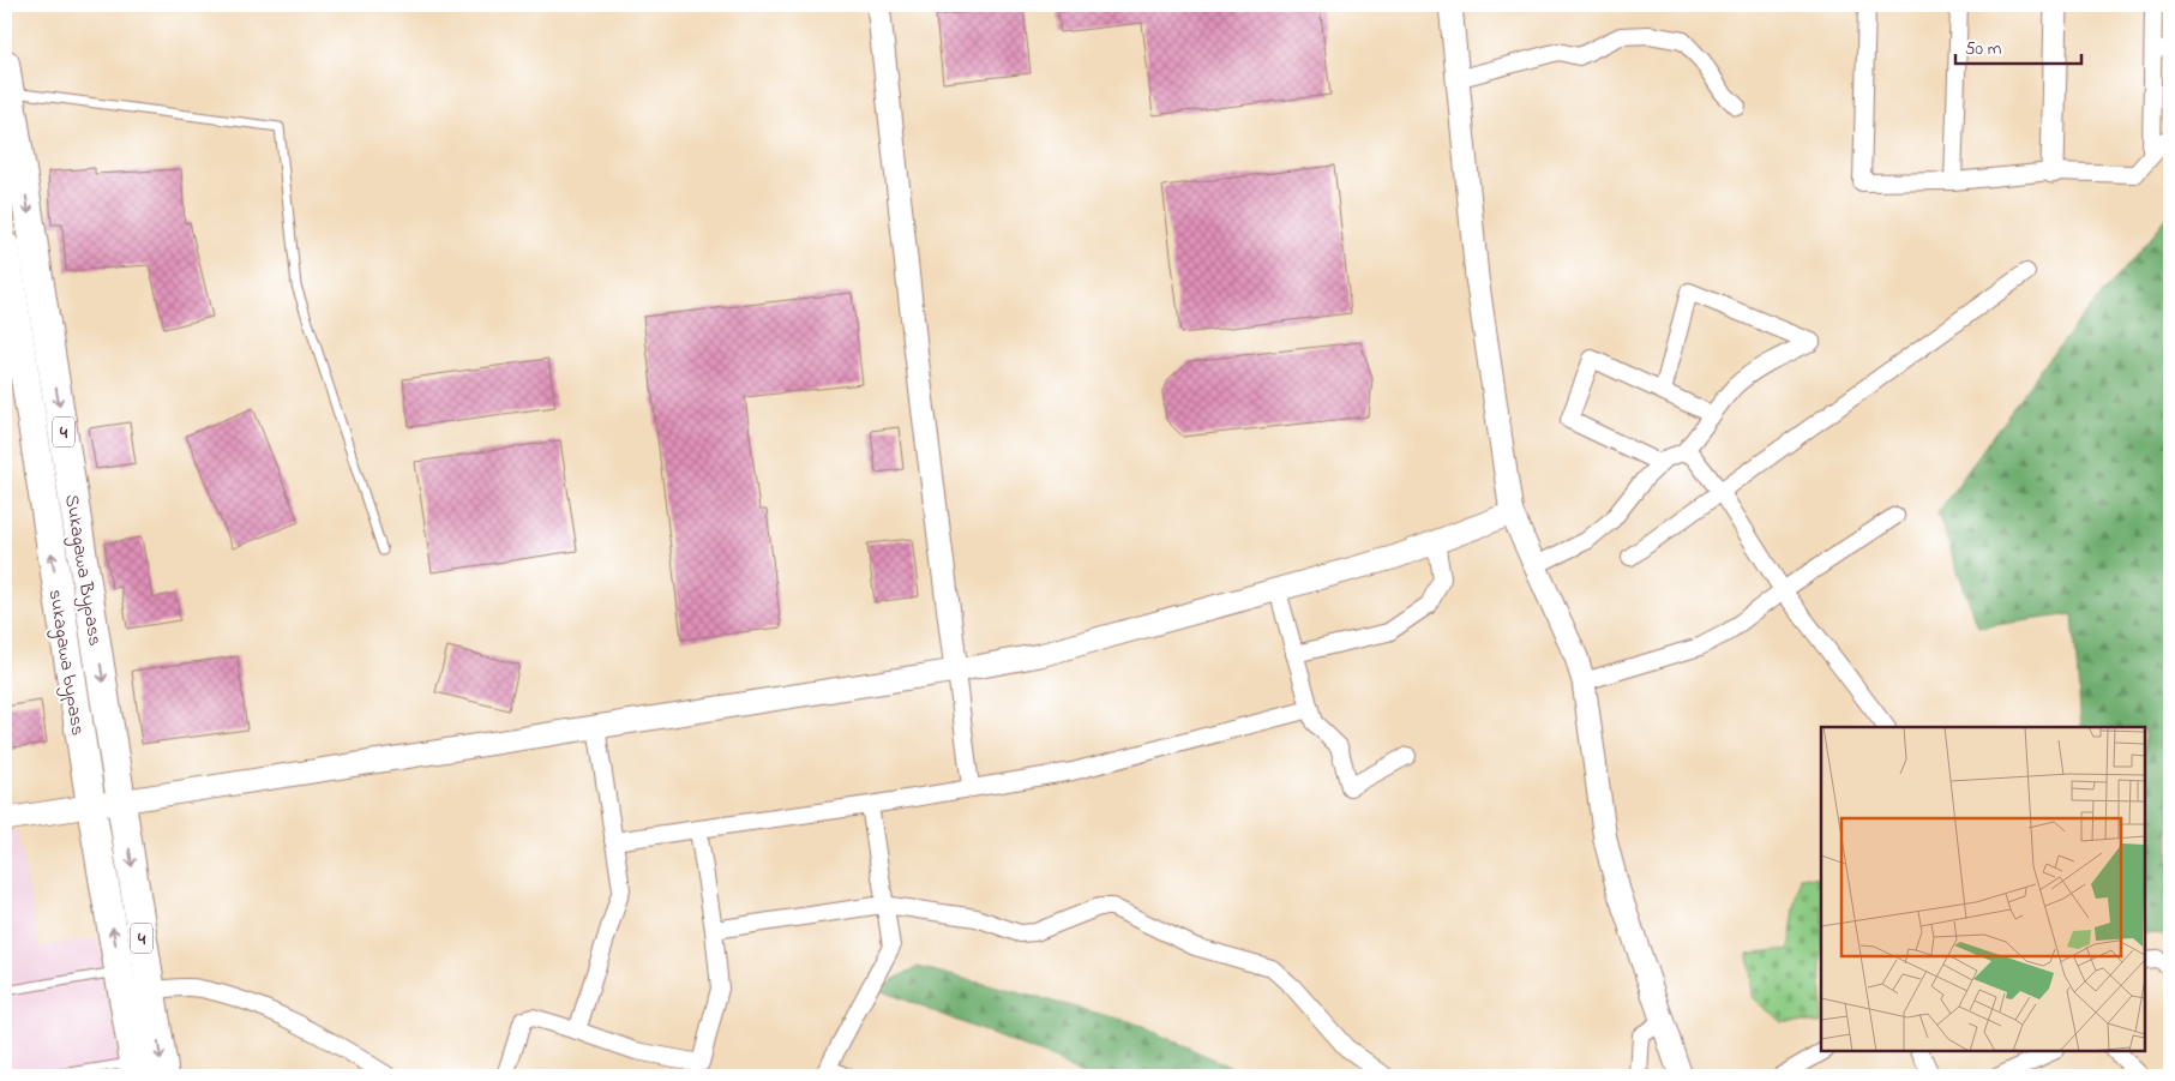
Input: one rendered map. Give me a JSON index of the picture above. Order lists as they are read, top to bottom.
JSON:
{
  "streets": {
    "highway": ["4", "Sukagawa Bypass", "sukagawa bypass"]
  },
  "one_way": ["Sukagawa Bypass", "sukagawa bypass"],
  "scale_bar": "50 m"
}
